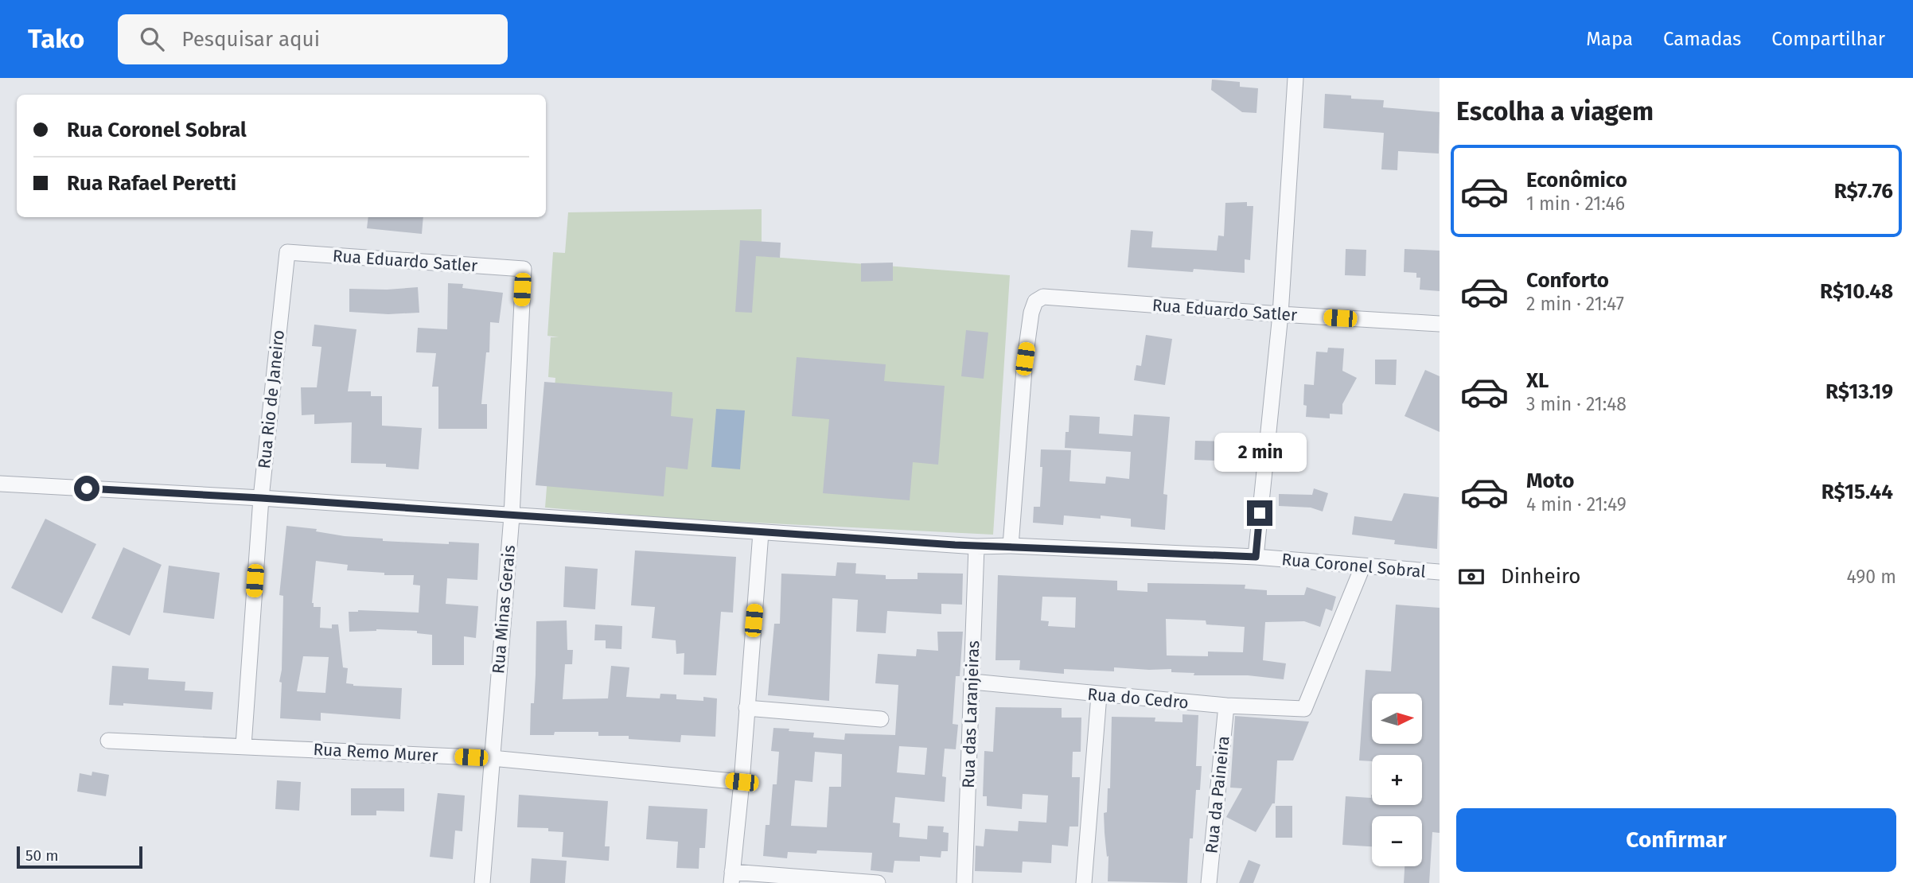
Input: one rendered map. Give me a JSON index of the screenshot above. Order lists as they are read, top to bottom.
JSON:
{
  "streets": {
    "street": [
      "Rua Eduardo Satler",
      "Rua Rio de Janeiro",
      "Rua Coronel Sobral",
      "Rua Minas Gerais",
      "Rua do Cedro",
      "Rua das Laranjeiras",
      "Rua Remo Murer",
      "Rua da Paineira"
    ]
  },
  "crossings": [
    ["Rua Eduardo Satler", "Rua Rio de Janeiro"],
    ["Rua Eduardo Satler", "Rua Coronel Sobral"],
    ["Rua Eduardo Satler", "Rua Minas Gerais"],
    ["Rua Rio de Janeiro", "Rua Coronel Sobral"],
    ["Rua Rio de Janeiro", "Rua Remo Murer"],
    ["Rua Coronel Sobral", "Rua Minas Gerais"],
    ["Rua Coronel Sobral", "Rua do Cedro"],
    ["Rua Coronel Sobral", "Rua das Laranjeiras"],
    ["Rua Minas Gerais", "Rua Remo Murer"],
    ["Rua do Cedro", "Rua das Laranjeiras"],
    ["Rua do Cedro", "Rua da Paineira"]
  ],
  "scale_bar": "50 m",
  "north": "right",
  "page": {
    "header": "Tako",
    "search": "Pesquisar aqui",
    "nav": ["Mapa", "Camadas", "Compartilhar"],
    "heading": "Escolha a viagem",
    "banner": ["Rua Coronel Sobral", "Rua Rafael Peretti"],
    "list": [
      {
        "name": "Econômico",
        "note": "1 min · 21:46",
        "value": "R$7.76"
      },
      {
        "name": "Conforto",
        "note": "2 min · 21:47",
        "value": "R$10.48"
      },
      {
        "name": "XL",
        "note": "3 min · 21:48",
        "value": "R$13.19"
      },
      {
        "name": "Moto",
        "note": "4 min · 21:49",
        "value": "R$15.44"
      }
    ],
    "bubble": "2 min",
    "pay": ["Dinheiro", "490 m"],
    "map_buttons": ["+", "−"],
    "buttons": "Confirmar",
    "scale": "50 m"
  }
}
